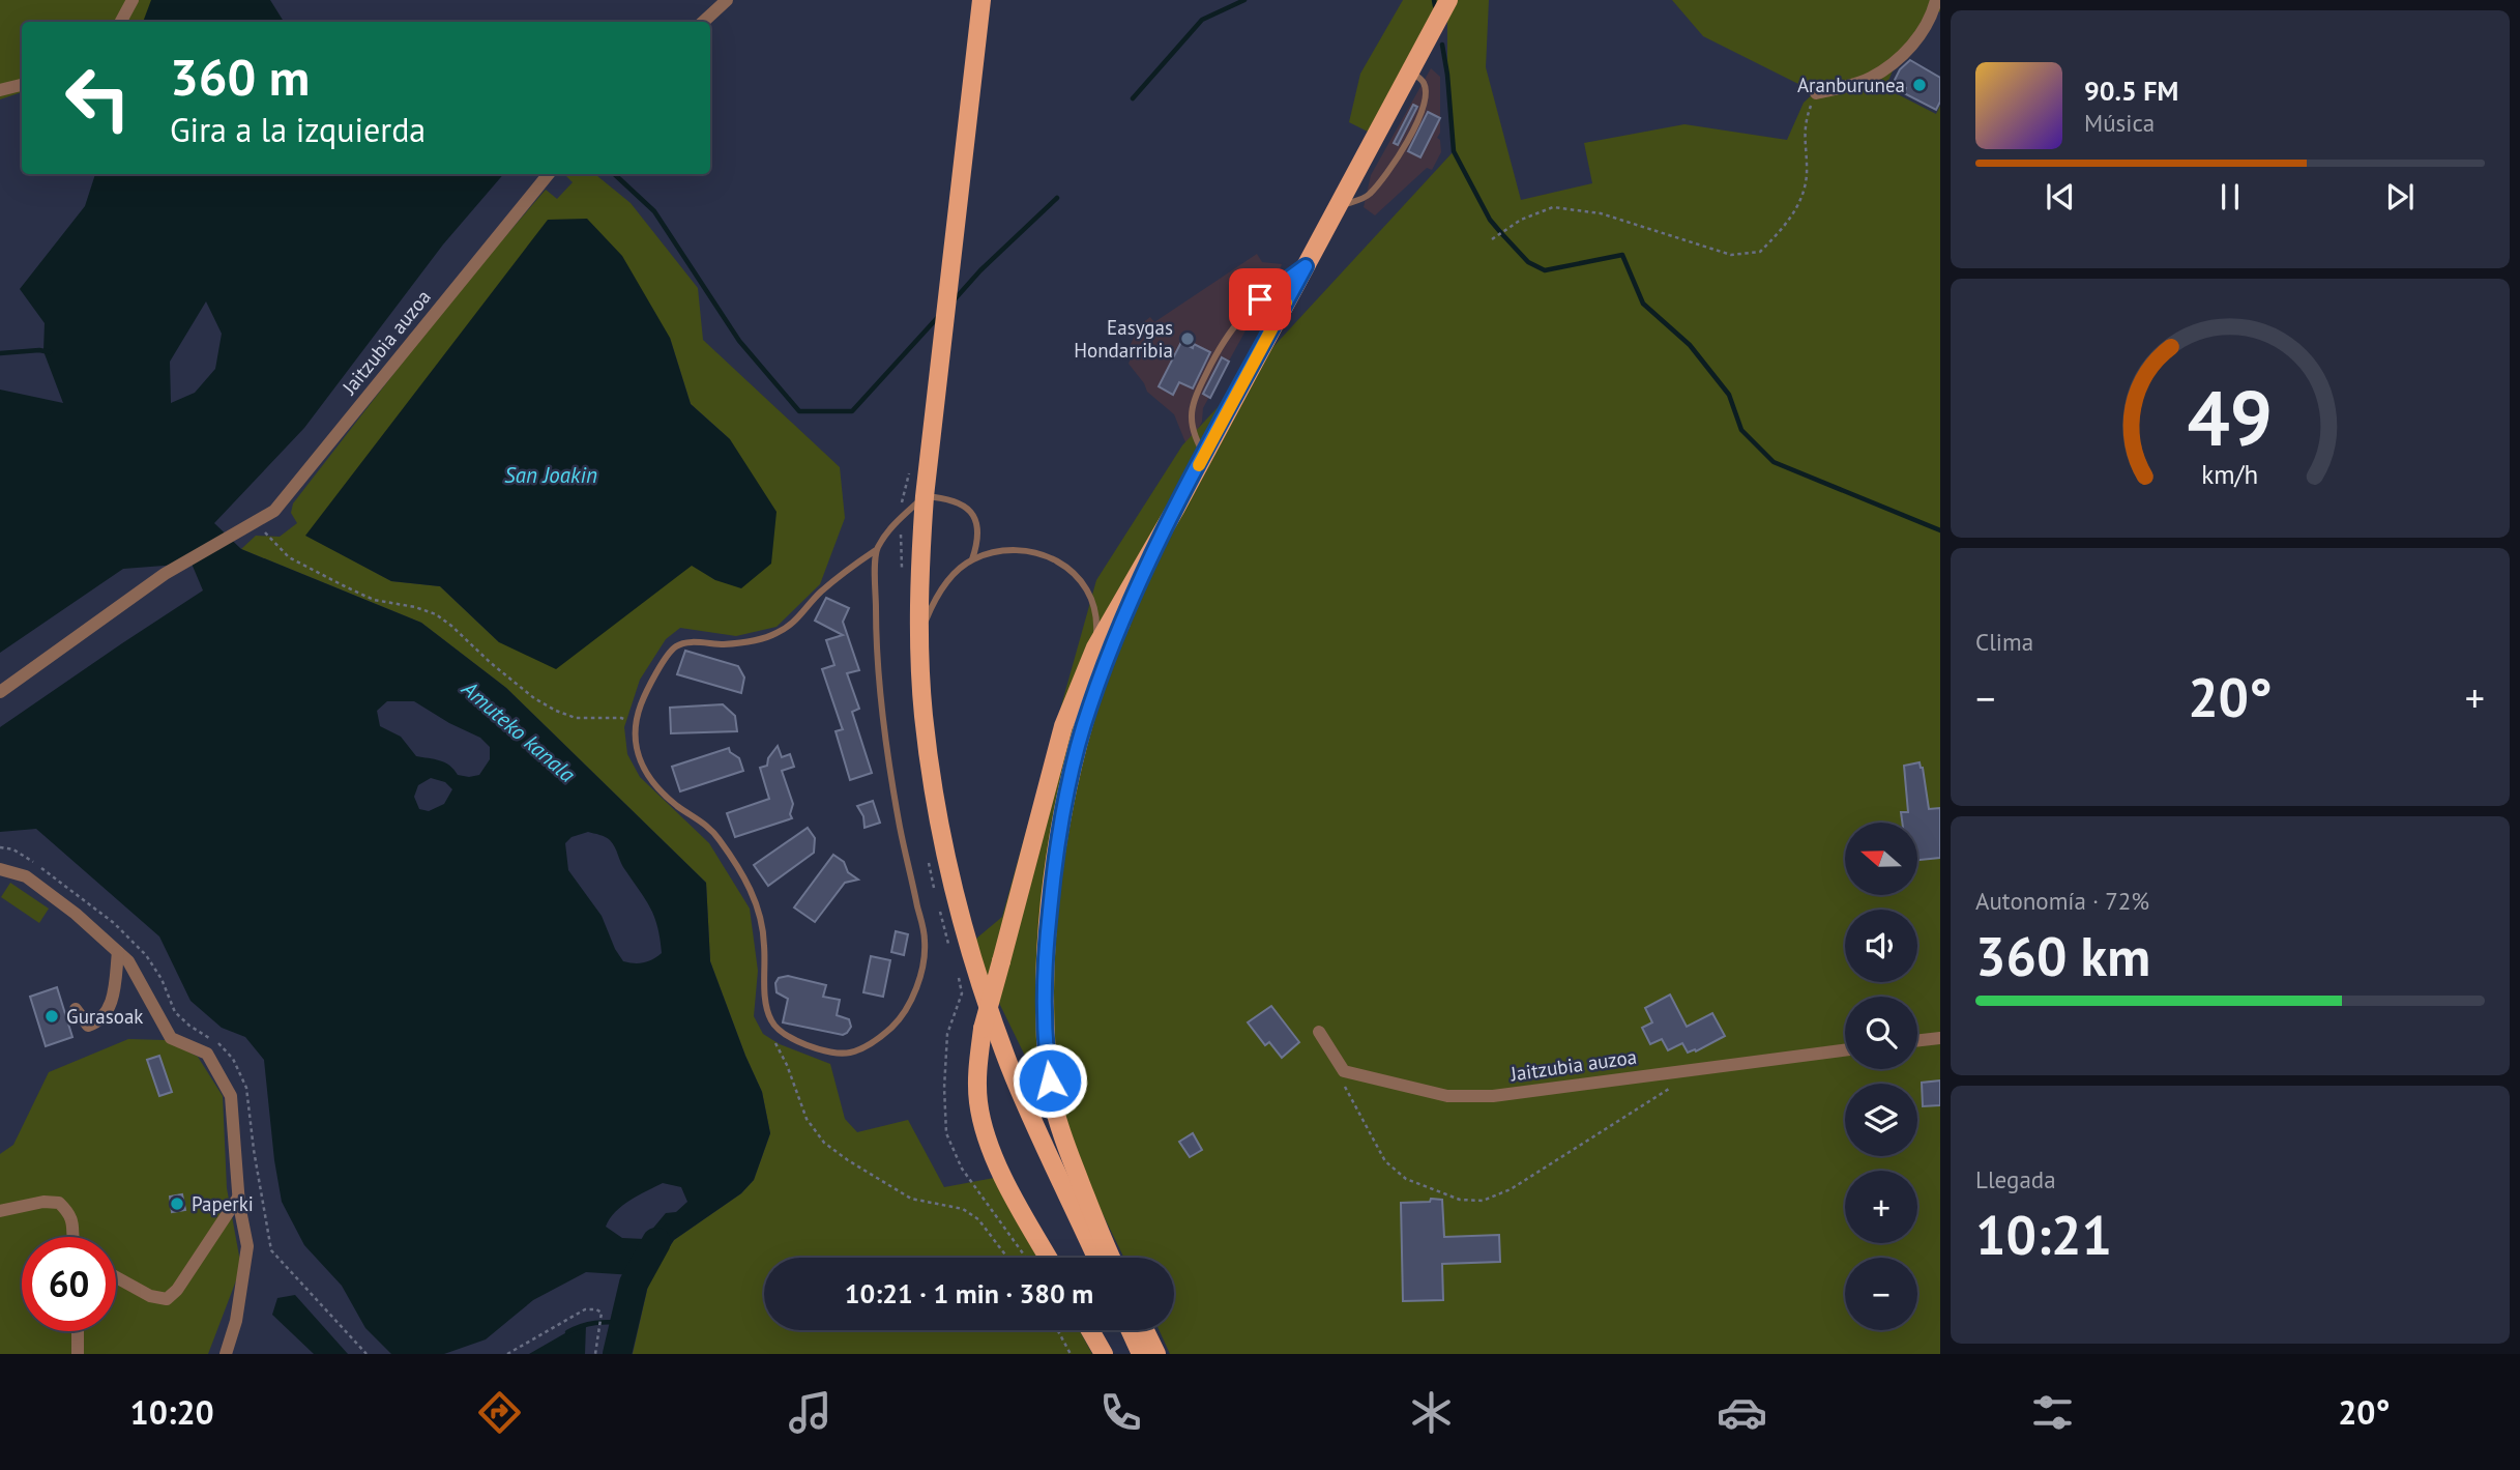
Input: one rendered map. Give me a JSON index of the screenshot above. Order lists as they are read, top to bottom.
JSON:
{
  "streets": {
    "street": ["Jaitzubia auzoa"]
  },
  "water": ["San Joakin", "Amuteko kanala"],
  "places": [
    "Aranburunea",
    "Easygas Hondarribia",
    "Gurasoak",
    "Paperki"
  ],
  "north": "left",
  "page": {
    "turn": ["360 m", "Gira a la izquierda"],
    "song": ["90.5 FM", "Música"],
    "tile": [
      "Clima",
      ["Autonomía · 72%", "360 km"],
      ["Llegada", "10:21"]
    ],
    "heat": ["−", "20°", "+"],
    "map_buttons": ["+", "−"],
    "limit": "60",
    "trip": "10:21 · 1 min · 380 m",
    "tabs": ["10:20", "20°"],
    "gauge": ["49", "km/h"]
  }
}
